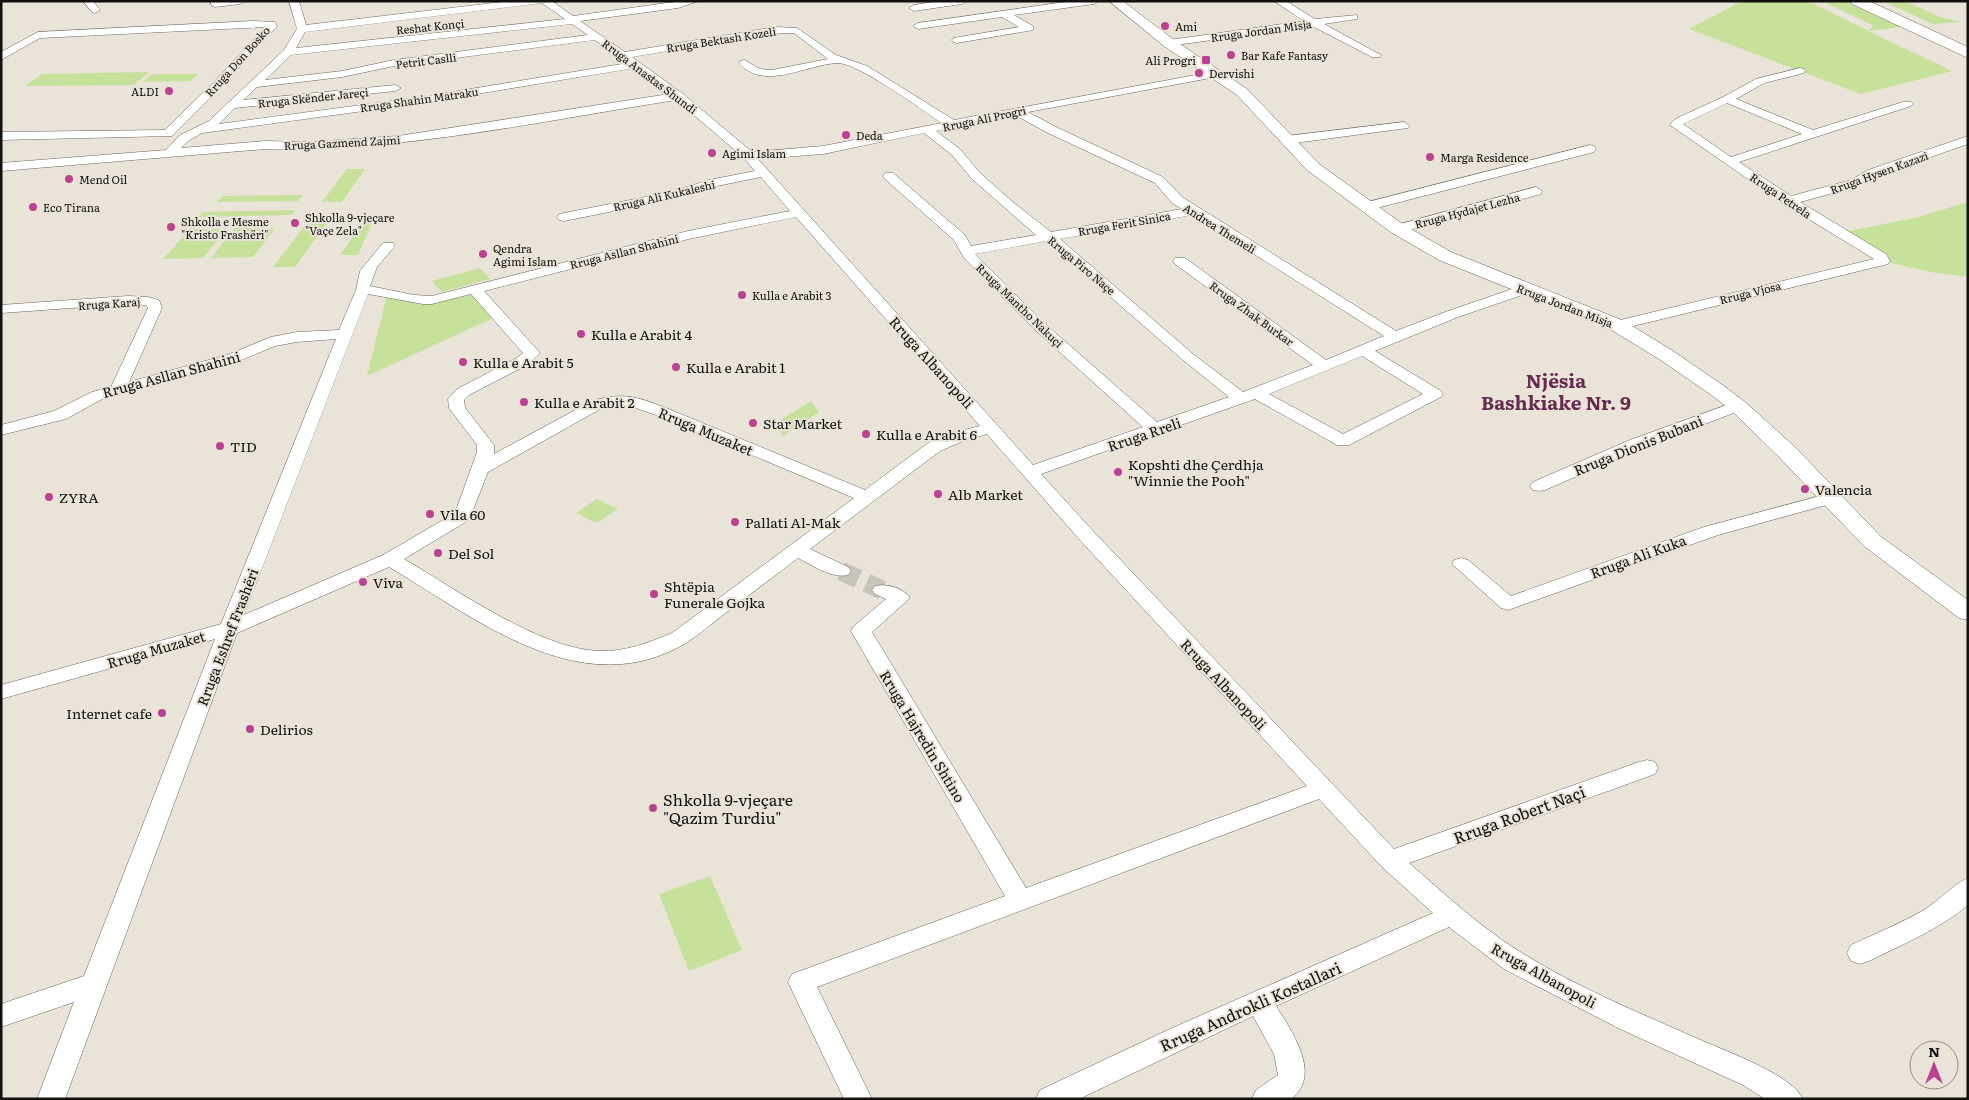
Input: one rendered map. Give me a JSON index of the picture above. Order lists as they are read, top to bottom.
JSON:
{
  "streets": {
    "street": [
      "Reshat Konçi",
      "Rruga Jordan Misja",
      "Rruga Bektash Kozeli",
      "Petrit Caslli",
      "Rruga Don Bosko",
      "Rruga Anastas Shundi",
      "Rruga Skënder Jareçi",
      "Rruga Shahin Matraku",
      "Rruga Ali Progri",
      "Rruga Gazmend Zajmi",
      "Rruga Hysen Kazazi",
      "Rruga Ali Kukaleshi",
      "Rruga Petrela",
      "Rruga Hydajet Lezha",
      "Rruga Ferit Sinica",
      "Andrea Themeli",
      "Rruga Asllan Shahini",
      "Rruga Piro Naçe",
      "Rruga Vjosa",
      "Rruga Karaj",
      "Rruga Mantho Nakuçi",
      "Rruga Zhak Burkar",
      "Rruga Albanopoli",
      "Rruga Muzaket",
      "Rruga Rreli",
      "Rruga Dionis Bubani",
      "Rruga Ali Kuka",
      "Rruga Eshref Frashëri",
      "Rruga Hajredin Shtino",
      "Rruga Robert Naçi",
      "Rruga Androkli Kostallari"
    ]
  },
  "crossings": [
    ["Reshat Konçi", "Rruga Anastas Shundi"],
    ["Reshat Konçi", "Rruga Skënder Jareçi"],
    ["Rruga Jordan Misja", "Rruga Ali Progri"],
    ["Rruga Jordan Misja", "Rruga Hydajet Lezha"],
    ["Rruga Jordan Misja", "Rruga Vjosa"],
    ["Rruga Jordan Misja", "Rruga Rreli"],
    ["Rruga Jordan Misja", "Rruga Dionis Bubani"],
    ["Rruga Jordan Misja", "Rruga Ali Kuka"],
    ["Rruga Bektash Kozeli", "Rruga Anastas Shundi"],
    ["Rruga Bektash Kozeli", "Rruga Ali Progri"],
    ["Petrit Caslli", "Rruga Anastas Shundi"],
    ["Petrit Caslli", "Rruga Skënder Jareçi"],
    ["Rruga Anastas Shundi", "Rruga Shahin Matraku"],
    ["Rruga Anastas Shundi", "Rruga Ali Progri"],
    ["Rruga Anastas Shundi", "Rruga Gazmend Zajmi"],
    ["Rruga Anastas Shundi", "Rruga Albanopoli"],
    ["Rruga Skënder Jareçi", "Rruga Shahin Matraku"],
    ["Rruga Skënder Jareçi", "Rruga Gazmend Zajmi"],
    ["Rruga Ali Progri", "Andrea Themeli"],
    ["Rruga Ali Progri", "Rruga Piro Naçe"],
    ["Rruga Ali Progri", "Rruga Albanopoli"],
    ["Rruga Hysen Kazazi", "Rruga Petrela"],
    ["Rruga Ali Kukaleshi", "Rruga Albanopoli"],
    ["Rruga Petrela", "Rruga Vjosa"],
    ["Rruga Ferit Sinica", "Andrea Themeli"],
    ["Rruga Ferit Sinica", "Rruga Piro Naçe"],
    ["Rruga Ferit Sinica", "Rruga Mantho Nakuçi"],
    ["Andrea Themeli", "Rruga Rreli"],
    ["Rruga Asllan Shahini", "Rruga Karaj"],
    ["Rruga Asllan Shahini", "Rruga Albanopoli"],
    ["Rruga Asllan Shahini", "Rruga Eshref Frashëri"],
    ["Rruga Piro Naçe", "Rruga Rreli"],
    ["Rruga Mantho Nakuçi", "Rruga Rreli"],
    ["Rruga Zhak Burkar", "Rruga Rreli"],
    ["Rruga Albanopoli", "Rruga Rreli"],
    ["Rruga Albanopoli", "Rruga Robert Naçi"],
    ["Rruga Albanopoli", "Rruga Androkli Kostallari"],
    ["Rruga Muzaket", "Rruga Eshref Frashëri"]
  ],
  "districts": ["Njësia Bashkiake Nr. 9"],
  "places": {
    "other": [
      "Ami",
      "Bar Kafe Fantasy",
      "Dervishi",
      "ALDI",
      "Deda",
      "Agimi Islam",
      "Marga Residence",
      "Mend Oil",
      "Eco Tirana",
      "Shkolla 9-vjeçare \"Vaçe Zela\"",
      "Shkolla e Mesme \"Kristo Frashëri\"",
      "Qendra Agimi Islam",
      "Kulla e Arabit 3",
      "Kulla e Arabit 4",
      "Kulla e Arabit 5",
      "Kulla e Arabit 1",
      "Kulla e Arabit 2",
      "Star Market",
      "Kulla e Arabit 6",
      "TID",
      "Kopshti dhe Çerdhja \"Winnie the Pooh\"",
      "Valencia",
      "Alb Market",
      "ZYRA",
      "Vila 60",
      "Pallati Al-Mak",
      "Del Sol",
      "Viva",
      "Shtëpia Funerale Gojka",
      "Internet cafe",
      "Delirios",
      "Shkolla 9-vjeçare \"Qazim Turdiu\""
    ],
    "transit": ["Ali Progri"]
  },
  "north": "top"
}
